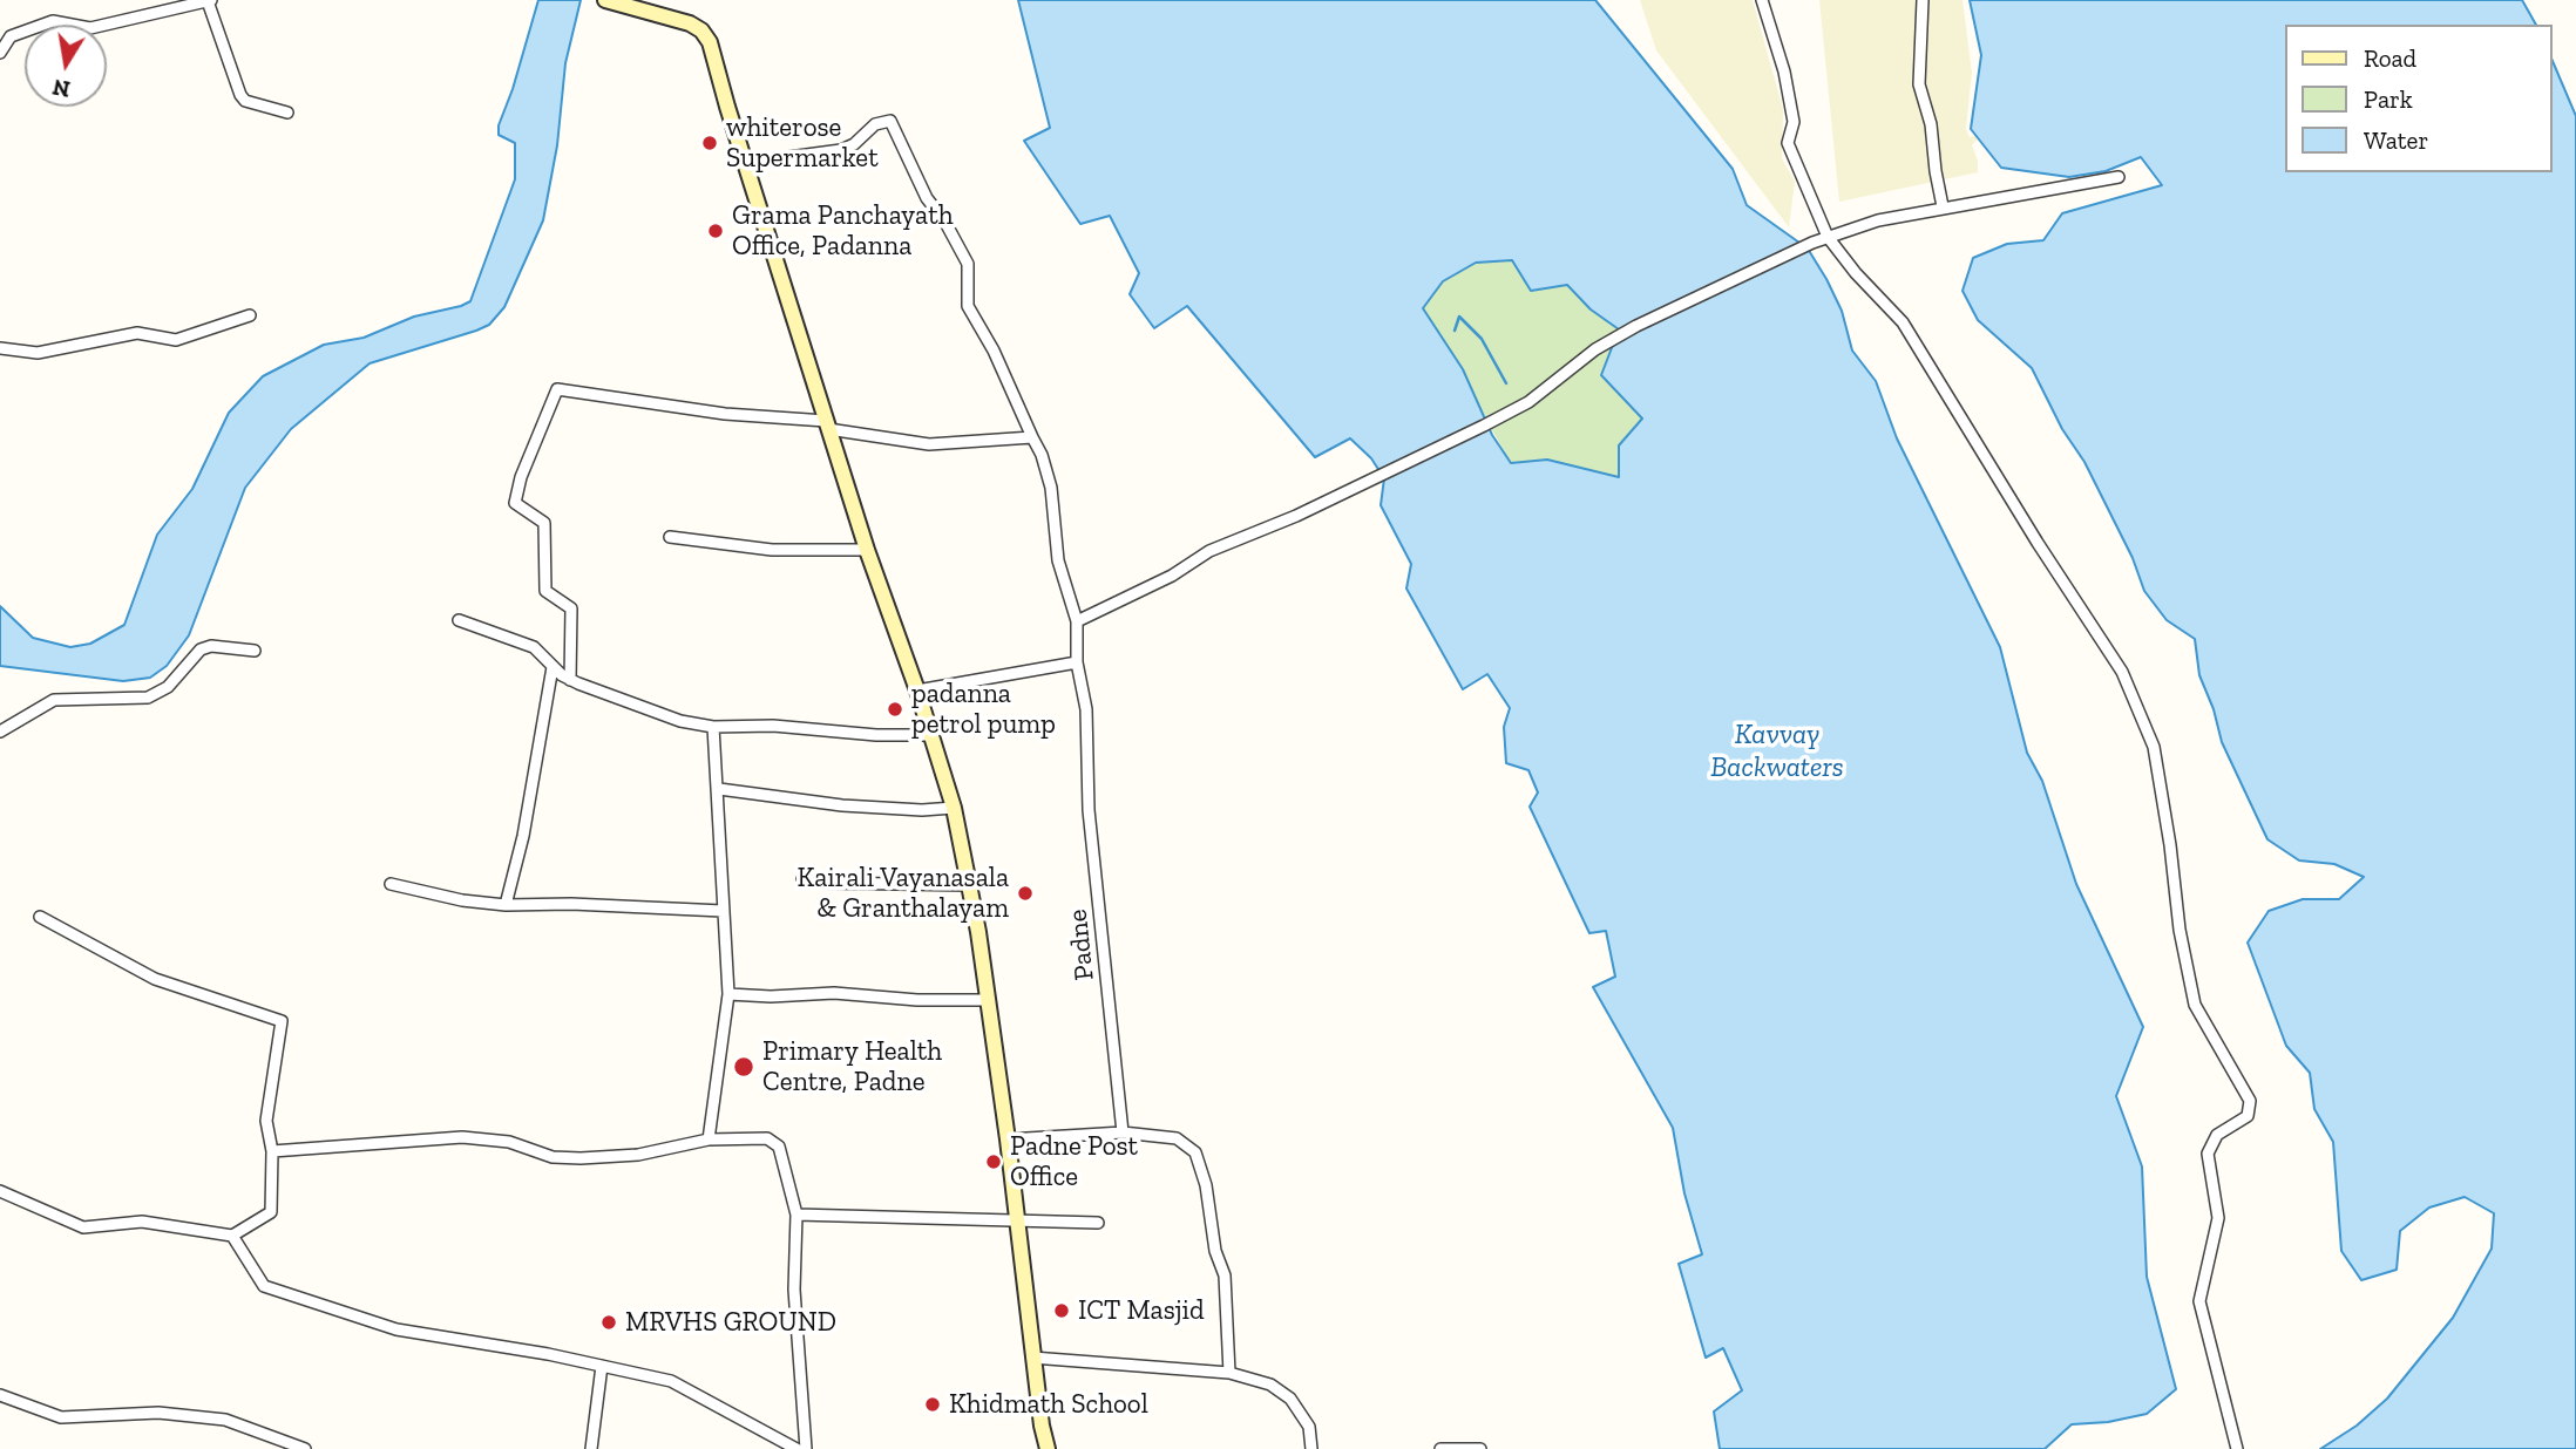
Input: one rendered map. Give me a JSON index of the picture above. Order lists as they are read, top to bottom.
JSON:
{
  "streets": {
    "street": ["Padne"]
  },
  "water": ["Kavvay Backwaters"],
  "places": [
    "whiterose Supermarket",
    "Grama Panchayath Office, Padanna",
    "padanna petrol pump",
    "Kairali Vayanasala & Granthalayam",
    "Primary Health Centre, Padne",
    "Padne Post Office",
    "ICT Masjid",
    "MRVHS GROUND",
    "Khidmath School"
  ],
  "legend": ["Road", "Park", "Water"],
  "north": "bottom"
}
